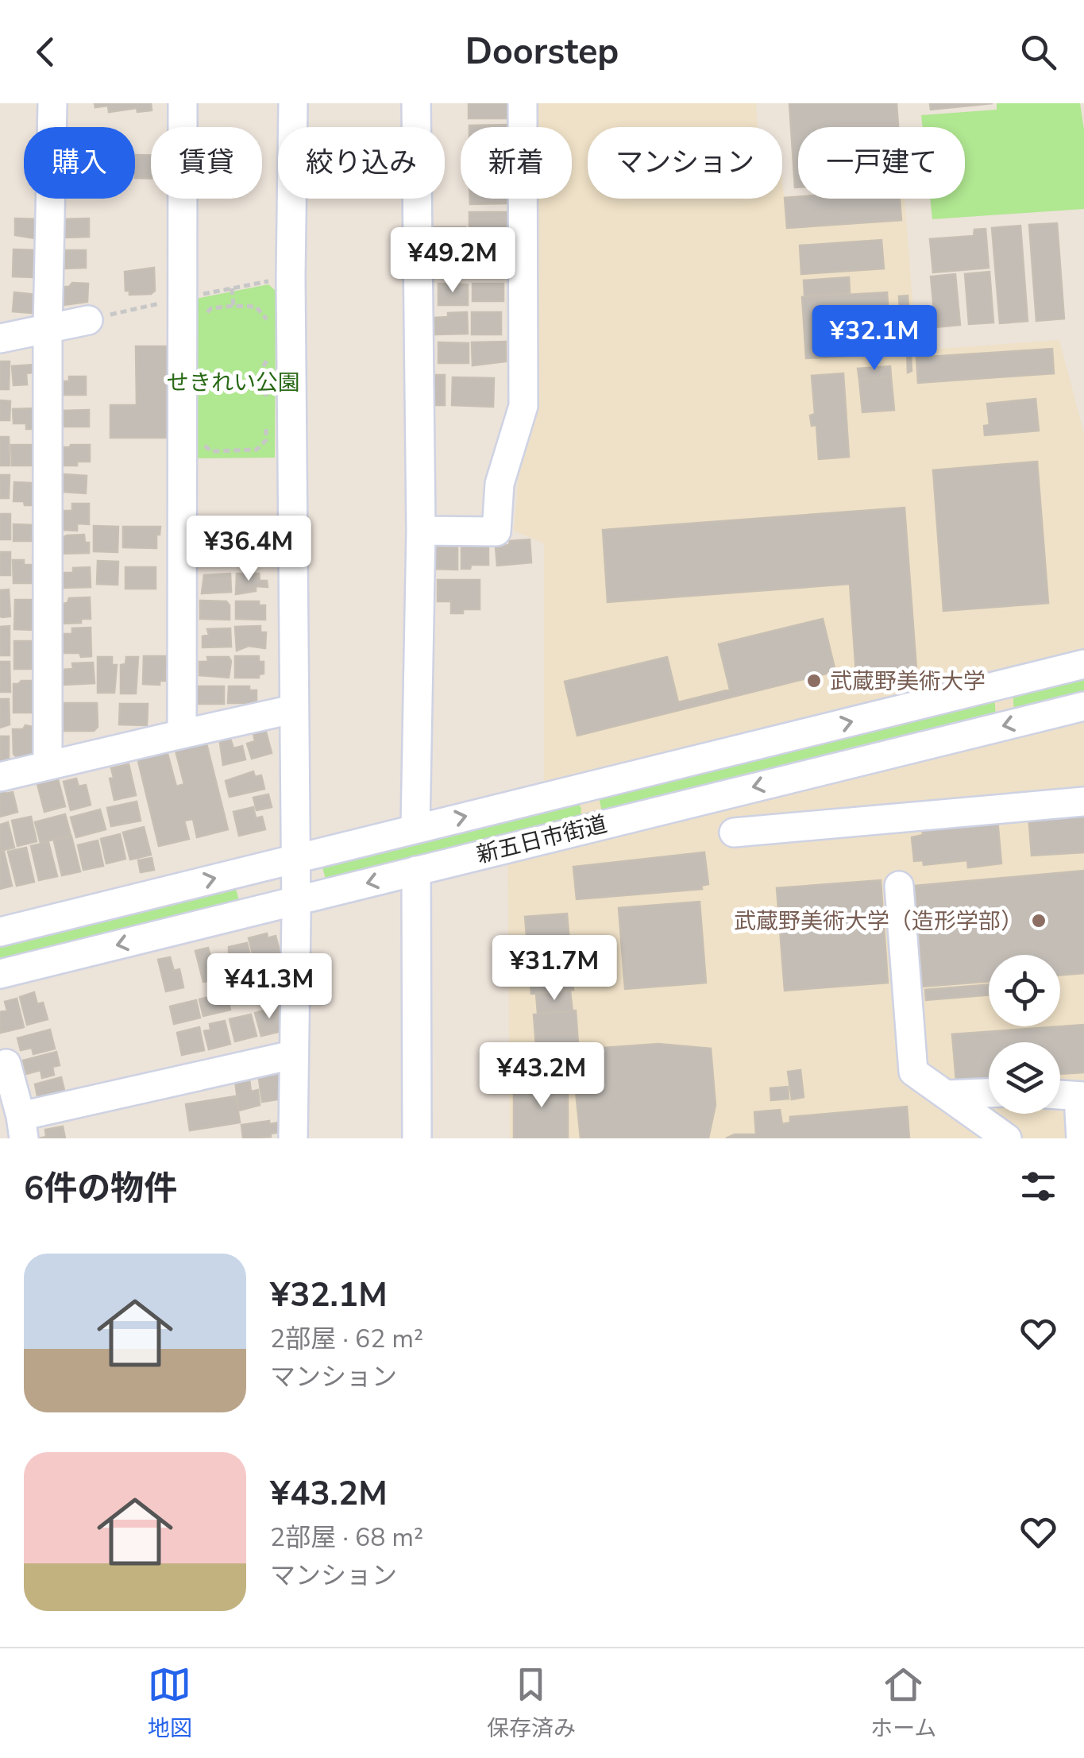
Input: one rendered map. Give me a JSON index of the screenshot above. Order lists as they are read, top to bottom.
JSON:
{
  "streets": {
    "street": ["新五日市街道"]
  },
  "parks": ["せきれい公園"],
  "places": ["武蔵野美術大学", "武蔵野美術大学（造形学部）"],
  "page": {
    "header": "Doorstep",
    "chip": [
      "購入",
      "賃貸",
      "絞り込み",
      "新着",
      "マンション",
      "一戸建て"
    ],
    "price": [
      "¥49.2M",
      "¥32.1M",
      "¥36.4M",
      "¥31.7M",
      "¥41.3M",
      "¥43.2M"
    ],
    "heading": "6件の物件",
    "list": [
      {
        "name": "¥32.1M",
        "note": "2部屋 · 62 m² · マンション"
      },
      {
        "name": "¥43.2M",
        "note": "2部屋 · 68 m² · マンション"
      }
    ],
    "tabs": ["地図", "保存済み", "ホーム"]
  }
}
